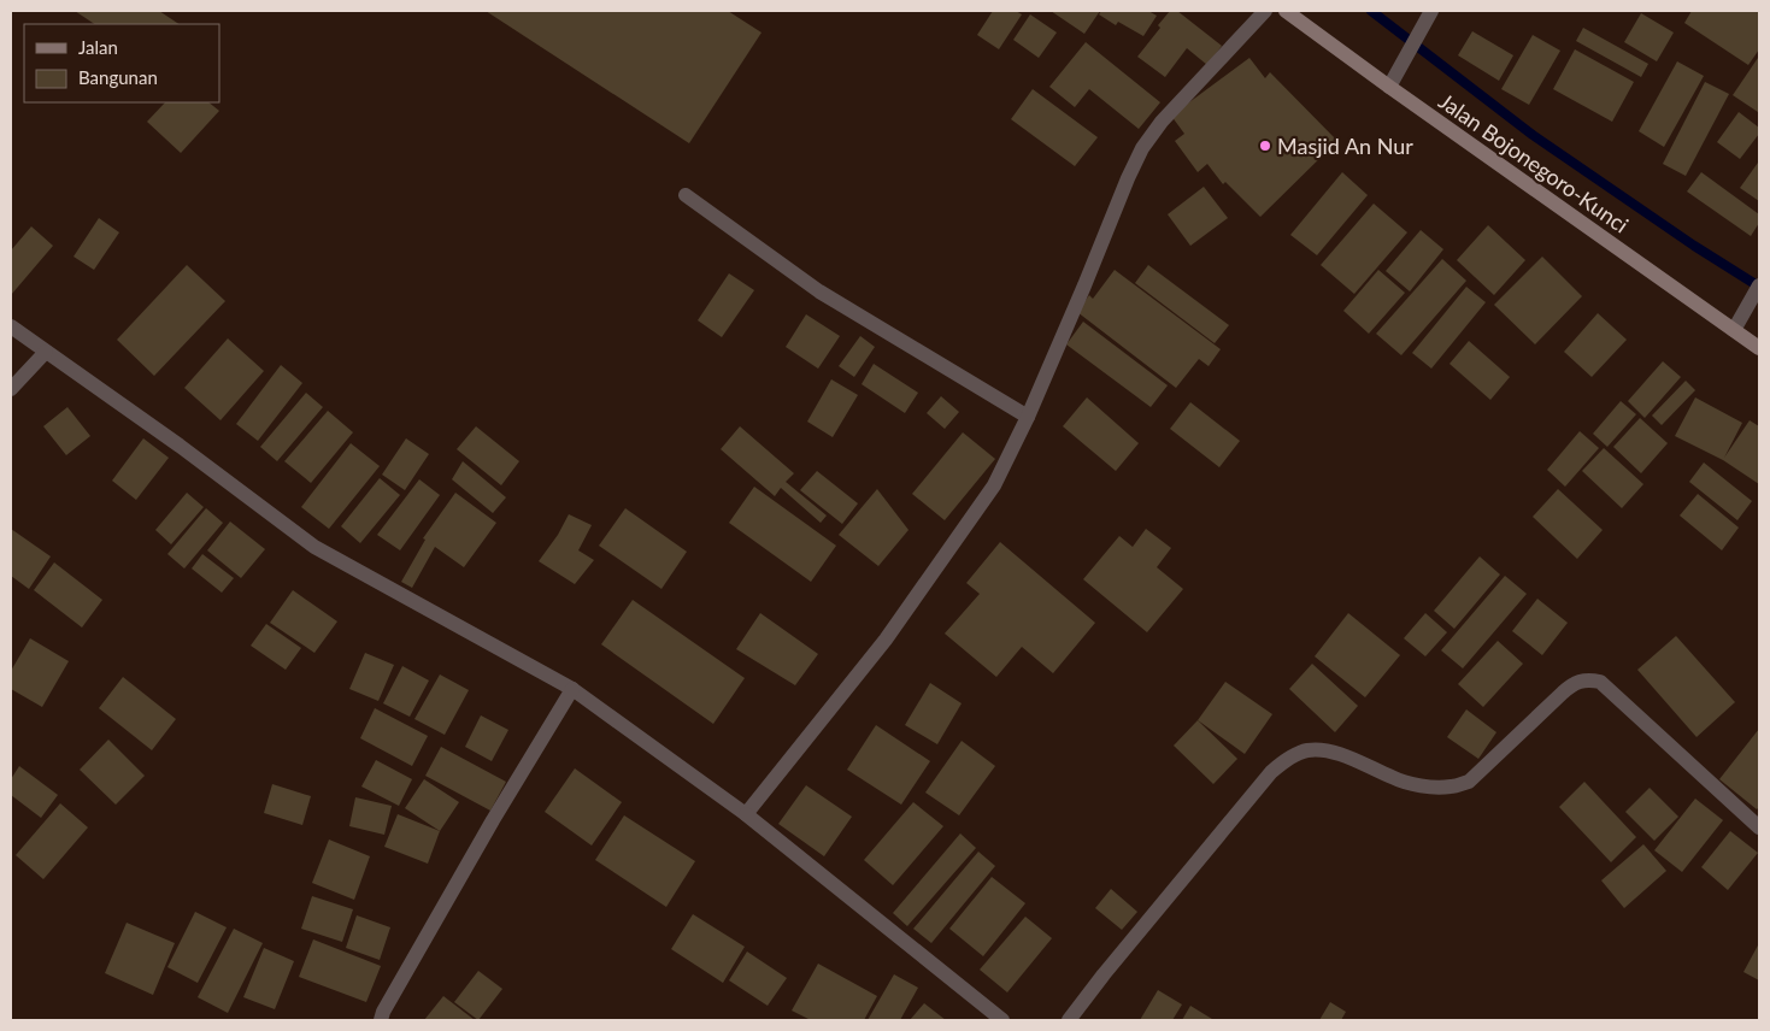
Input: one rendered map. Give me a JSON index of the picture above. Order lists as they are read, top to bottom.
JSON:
{
  "streets": {
    "main road": ["Jalan Bojonegoro-Kunci"]
  },
  "places": ["Masjid An Nur"],
  "legend": ["Jalan", "Bangunan"]
}
